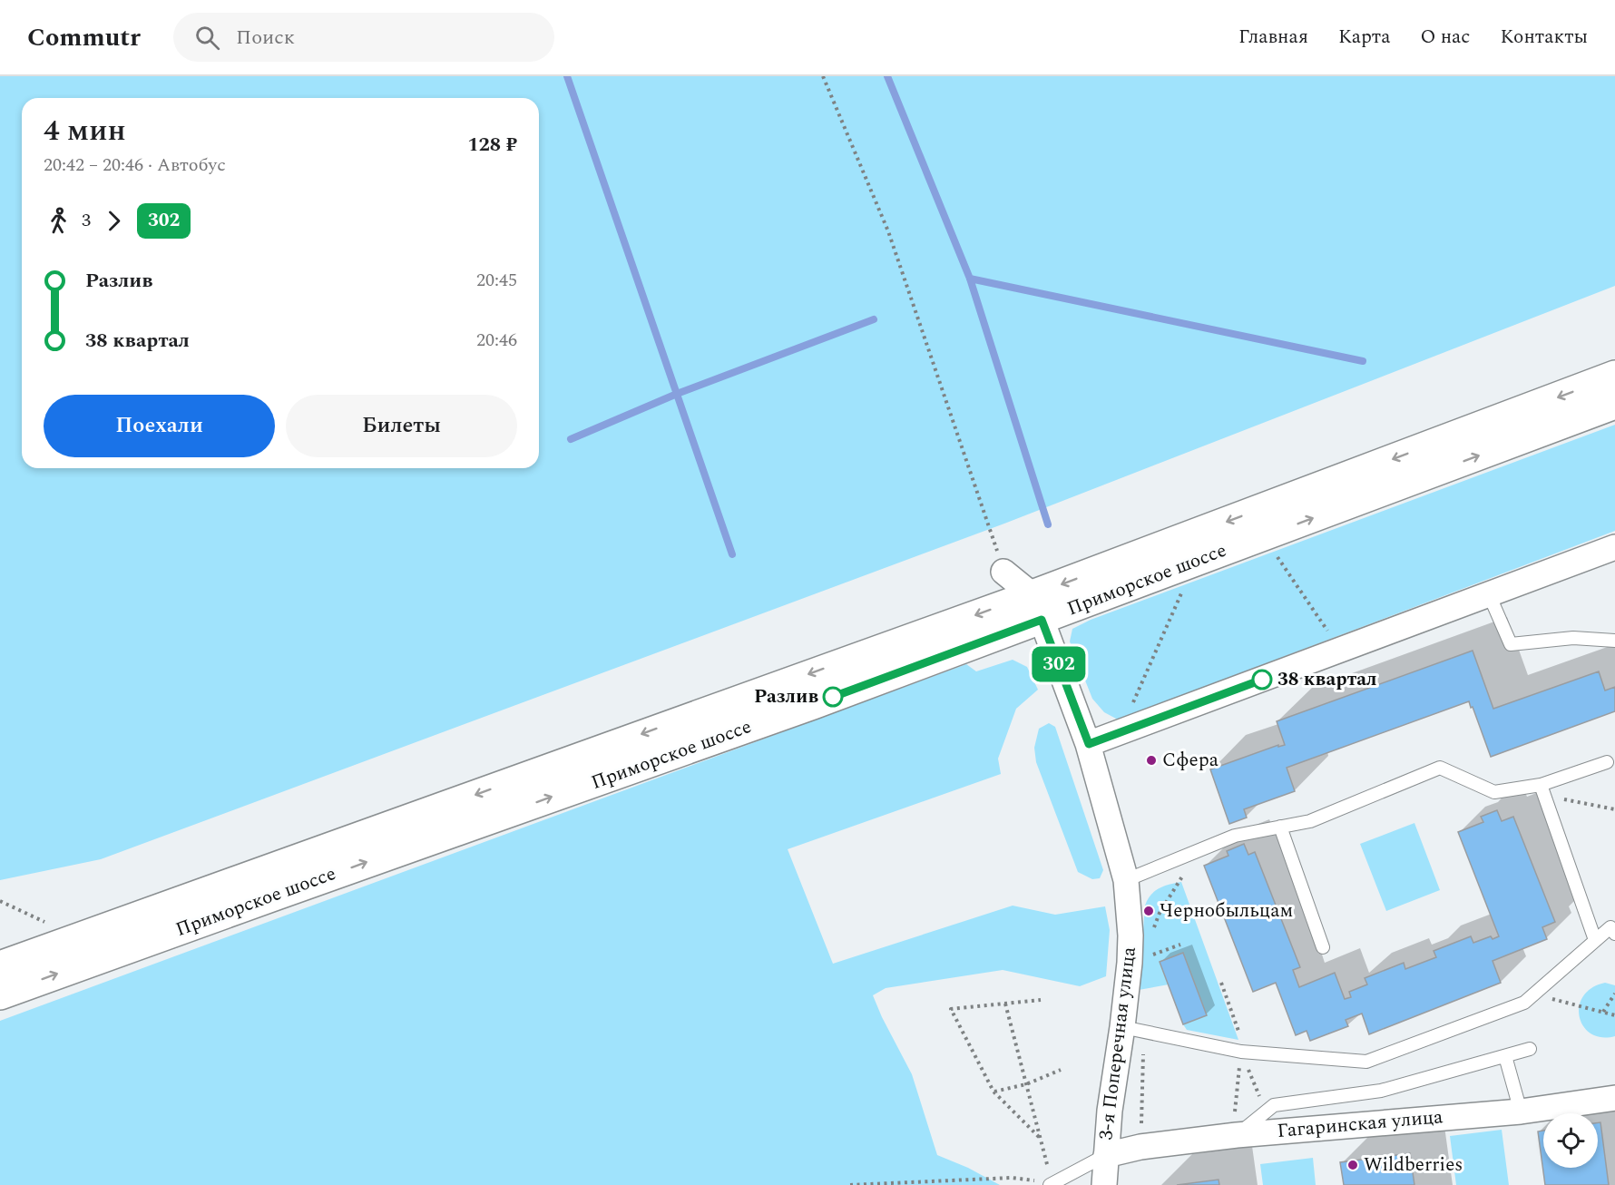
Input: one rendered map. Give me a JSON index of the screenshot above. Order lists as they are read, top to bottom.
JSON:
{
  "streets": {
    "highway": ["Приморское шоссе"],
    "street": ["3-я Поперечная улица", "Гагаринская улица"]
  },
  "crossings": [
    ["Приморское шоссе", "3-я Поперечная улица"],
    ["3-я Поперечная улица", "Гагаринская улица"]
  ],
  "places": [
    "38 квартал",
    "Разлив",
    "Сфера",
    "Чернобыльцам",
    "Wildberries"
  ],
  "lines": ["bus line 302"],
  "page": {
    "header": "Commutr",
    "search": "Поиск",
    "nav": [
      "Главная",
      "Карта",
      "О нас",
      "Контакты"
    ],
    "on_map": "302",
    "heading": ["4 мин", "20:42 – 20:46 · Автобус", "128 ₽"],
    "legs": ["3", "302"],
    "list": [
      {
        "name": "Разлив",
        "value": "20:45"
      },
      {
        "name": "38 квартал",
        "value": "20:46"
      }
    ],
    "buttons": ["Поехали", "Билеты"]
  }
}
